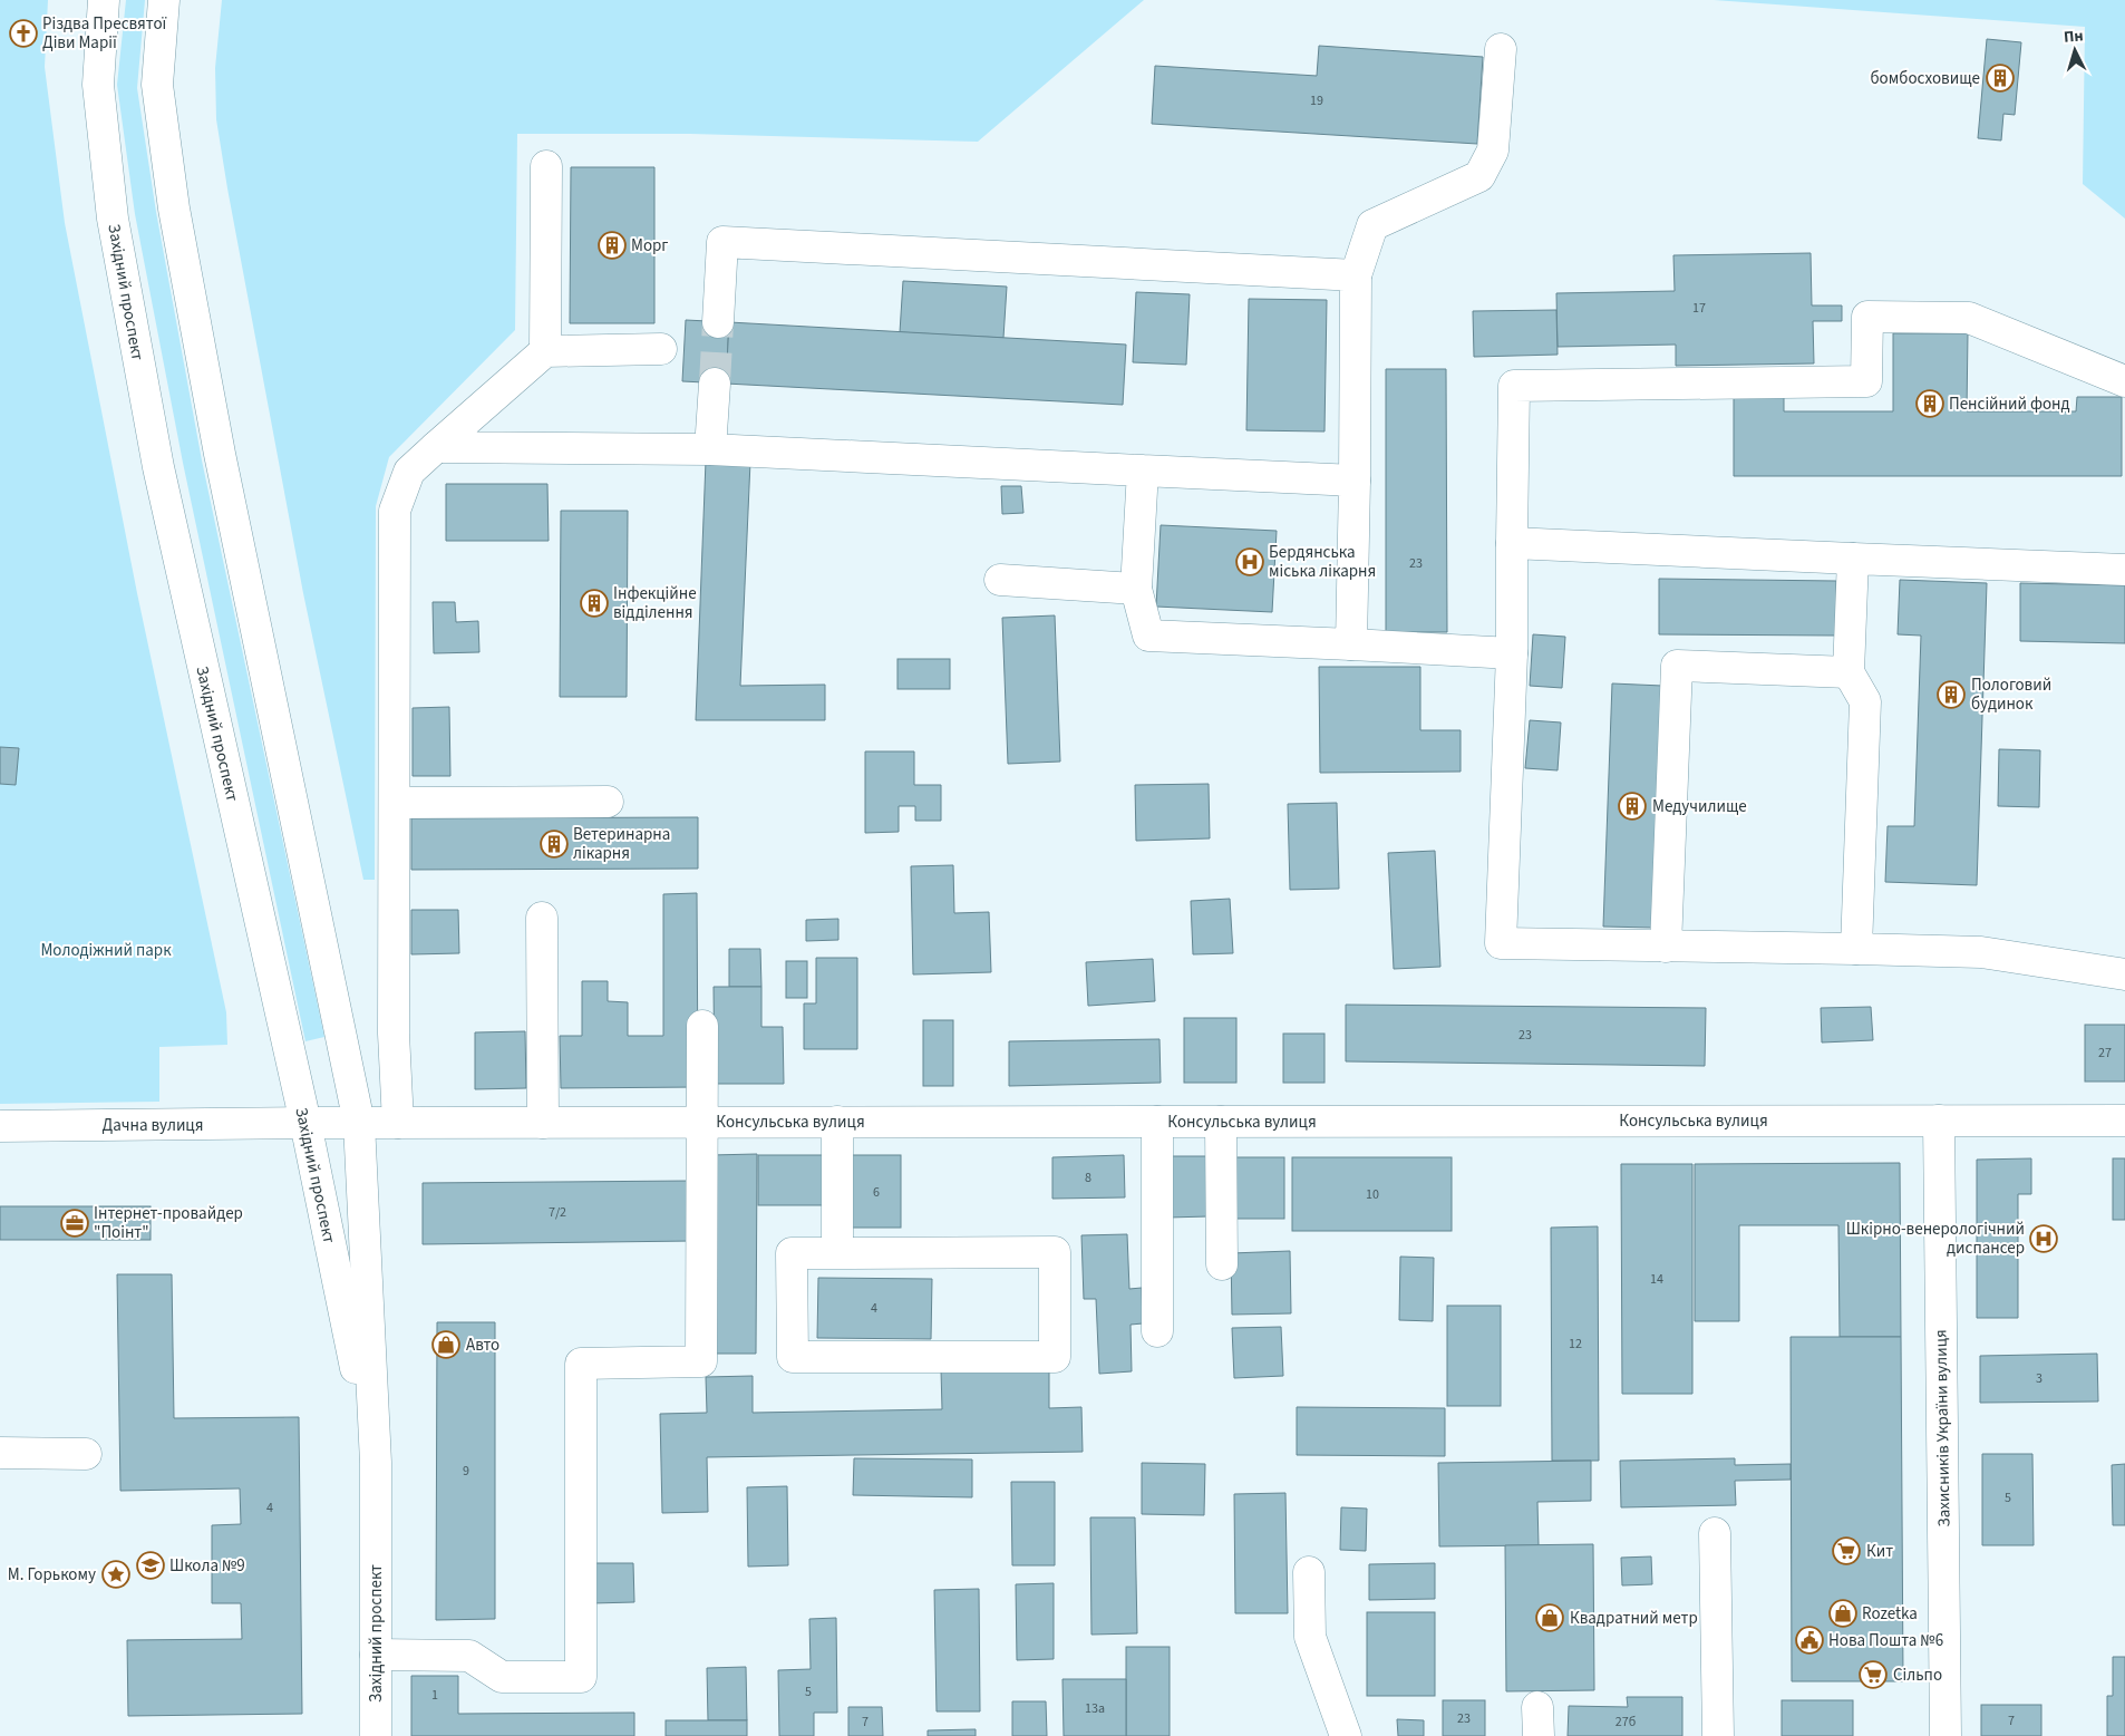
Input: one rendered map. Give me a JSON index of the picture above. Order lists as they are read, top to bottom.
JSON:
{
  "streets": {
    "main road": [
      "Західний проспект",
      "Консульська вулиця",
      "Дачна вулиця",
      "Захисників України вулиця"
    ]
  },
  "crossings": [
    ["Західний проспект", "Консульська вулиця"],
    ["Західний проспект", "Дачна вулиця"],
    ["Консульська вулиця", "Дачна вулиця"],
    ["Консульська вулиця", "Захисників України вулиця"]
  ],
  "parks": ["Молодіжний парк"],
  "places": {
    "church": ["Різдва Пресвятої Діви Марії"],
    "building": [
      "бомбосховище",
      "Морг",
      "Пенсійний фонд",
      "Інфекційне відділення",
      "Пологовий будинок",
      "Медучилище",
      "Ветеринарна лікарня"
    ],
    "hospital": ["Бердянська міська лікарня", "Шкірно-венерологічний диспансер"],
    "office": ["Інтернет-провайдер \"Поінт\""],
    "shop": ["Авто", "Rozetka", "Квадратний метр"],
    "supermarket": ["Кит", "Сільпо"],
    "school or university": ["Школа №9"],
    "place": ["М. Горькому"],
    "public building": ["Нова Пошта №6"]
  },
  "house_numbers": [
    "19",
    "17",
    "23",
    "23",
    "27",
    "8",
    "6",
    "10",
    "7/2",
    "14",
    "4",
    "12",
    "3",
    "9",
    "5",
    "4",
    "5",
    "1",
    "13а",
    "23",
    "7",
    "7",
    "27б"
  ],
  "north": "top"
}
